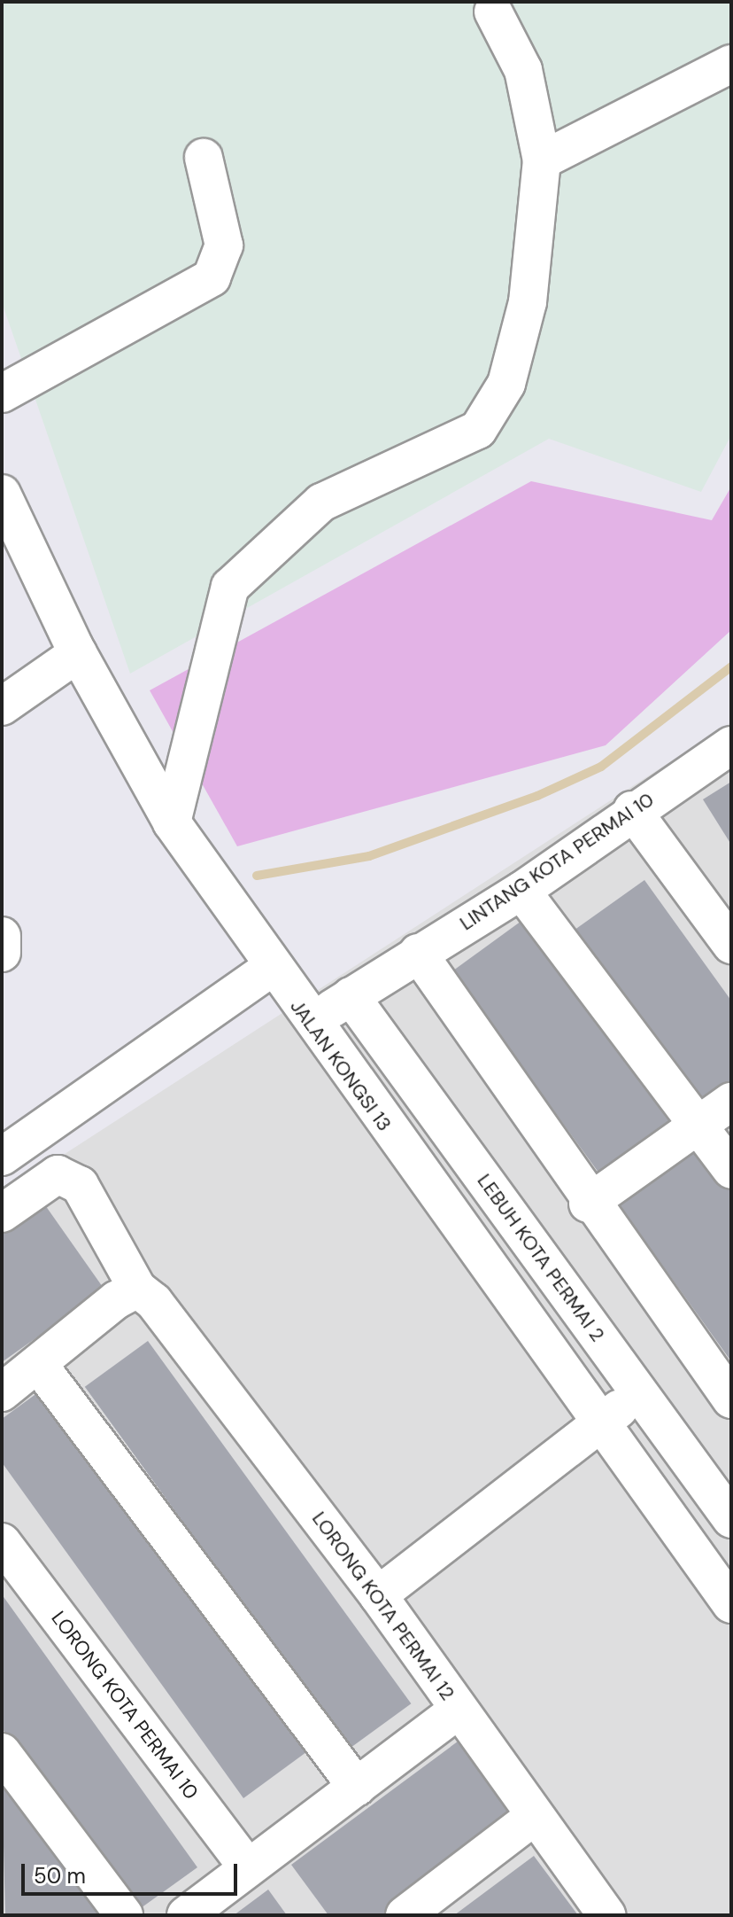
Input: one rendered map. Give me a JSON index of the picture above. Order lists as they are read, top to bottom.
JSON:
{
  "streets": {
    "street": [
      "LINTANG KOTA PERMAI 10",
      "JALAN KONGSI 13",
      "LEBUH KOTA PERMAI 2",
      "LORONG KOTA PERMAI 12",
      "LORONG KOTA PERMAI 10"
    ]
  },
  "crossings": [
    ["LINTANG KOTA PERMAI 10", "JALAN KONGSI 13"],
    ["LINTANG KOTA PERMAI 10", "LEBUH KOTA PERMAI 2"]
  ],
  "scale_bar": "50 m"
}
